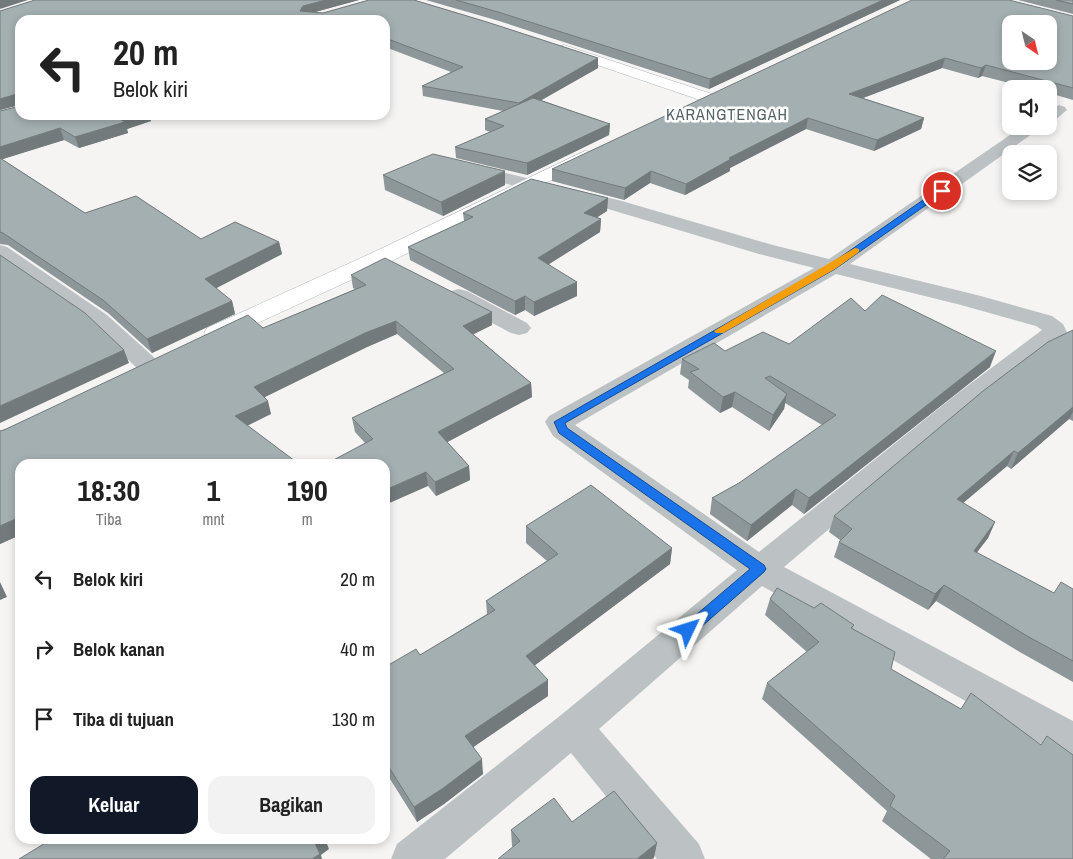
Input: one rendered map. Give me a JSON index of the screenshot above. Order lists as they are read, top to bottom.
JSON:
{
  "districts": ["KARANGTENGAH"],
  "north": "bottom right",
  "page": {
    "turn": ["20 m", "Belok kiri"],
    "eta": [
      "18:30",
      "Tiba",
      "1",
      "mnt",
      "190",
      "m"
    ],
    "list": [
      {
        "name": "Belok kiri",
        "value": "20 m"
      },
      {
        "name": "Belok kanan",
        "value": "40 m"
      },
      {
        "name": "Tiba di tujuan",
        "value": "130 m"
      }
    ],
    "buttons": ["Keluar", "Bagikan"]
  }
}
